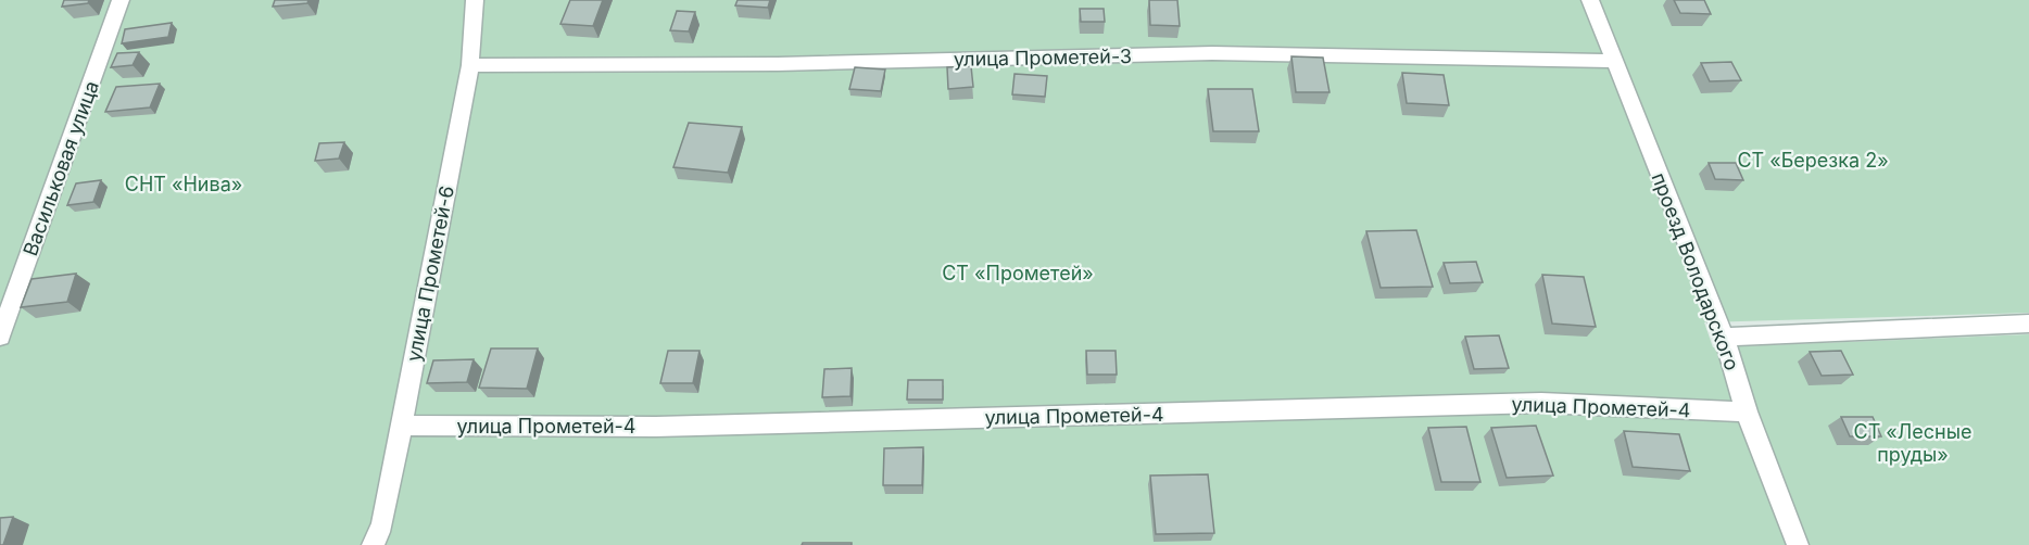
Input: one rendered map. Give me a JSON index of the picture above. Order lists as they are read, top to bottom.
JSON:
{
  "streets": {
    "street": [
      "улица Прометей-3",
      "Васильковая улица",
      "проезд Володарского",
      "улица Прометей-6",
      "улица Прометей-4"
    ]
  },
  "crossings": [
    ["улица Прометей-3", "проезд Володарского"],
    ["улица Прометей-3", "улица Прометей-6"],
    ["проезд Володарского", "улица Прометей-4"],
    ["улица Прометей-6", "улица Прометей-4"]
  ],
  "parks": [
    "СТ «Березка 2»",
    "СНТ «Нива»",
    "СТ «Прометей»",
    "СТ «Лесные пруды»"
  ]
}
